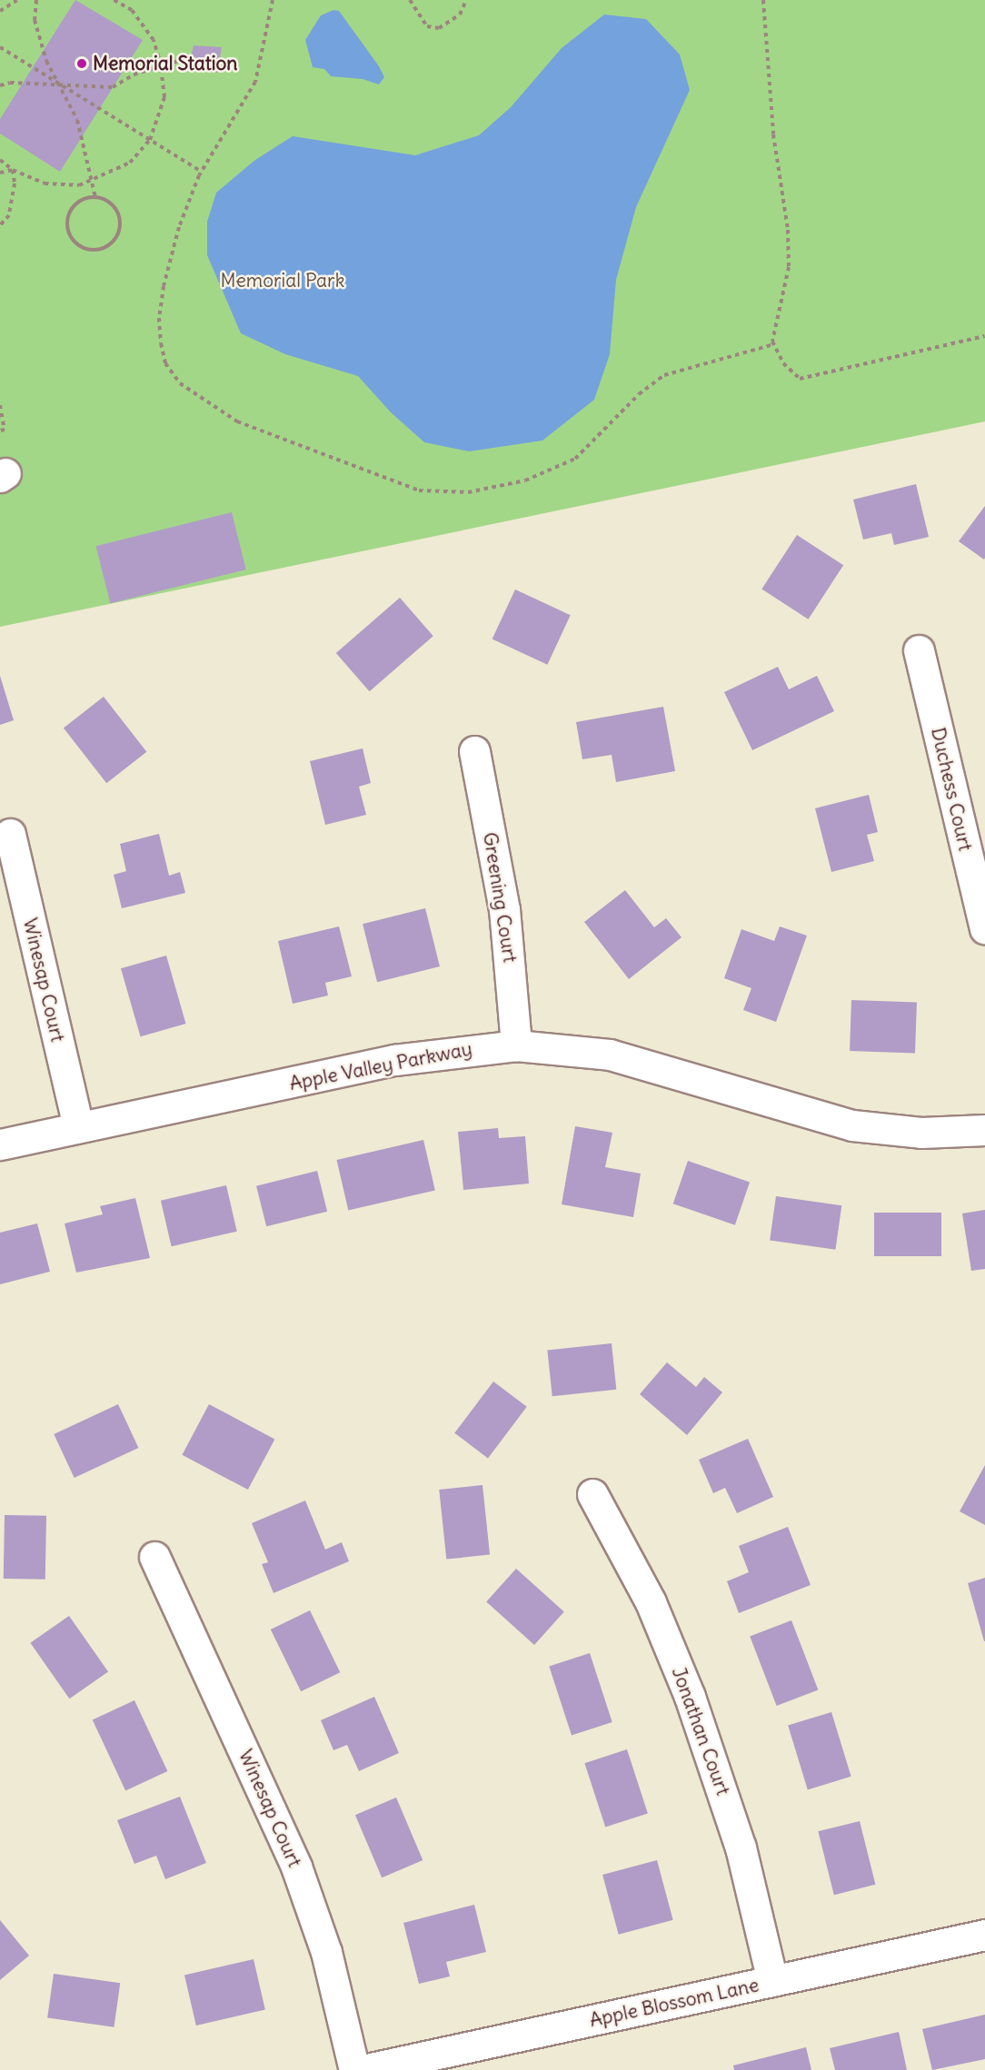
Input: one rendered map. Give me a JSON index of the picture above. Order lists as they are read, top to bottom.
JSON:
{
  "streets": {
    "street": [
      "Duchess Court",
      "Greening Court",
      "Winesap Court",
      "Apple Valley Parkway",
      "Jonathan Court",
      "Apple Blossom Lane"
    ]
  },
  "crossings": [
    ["Greening Court", "Apple Valley Parkway"],
    ["Winesap Court", "Apple Valley Parkway"],
    ["Jonathan Court", "Apple Blossom Lane"]
  ],
  "parks": ["Memorial Park"],
  "places": ["Memorial Station"]
}
